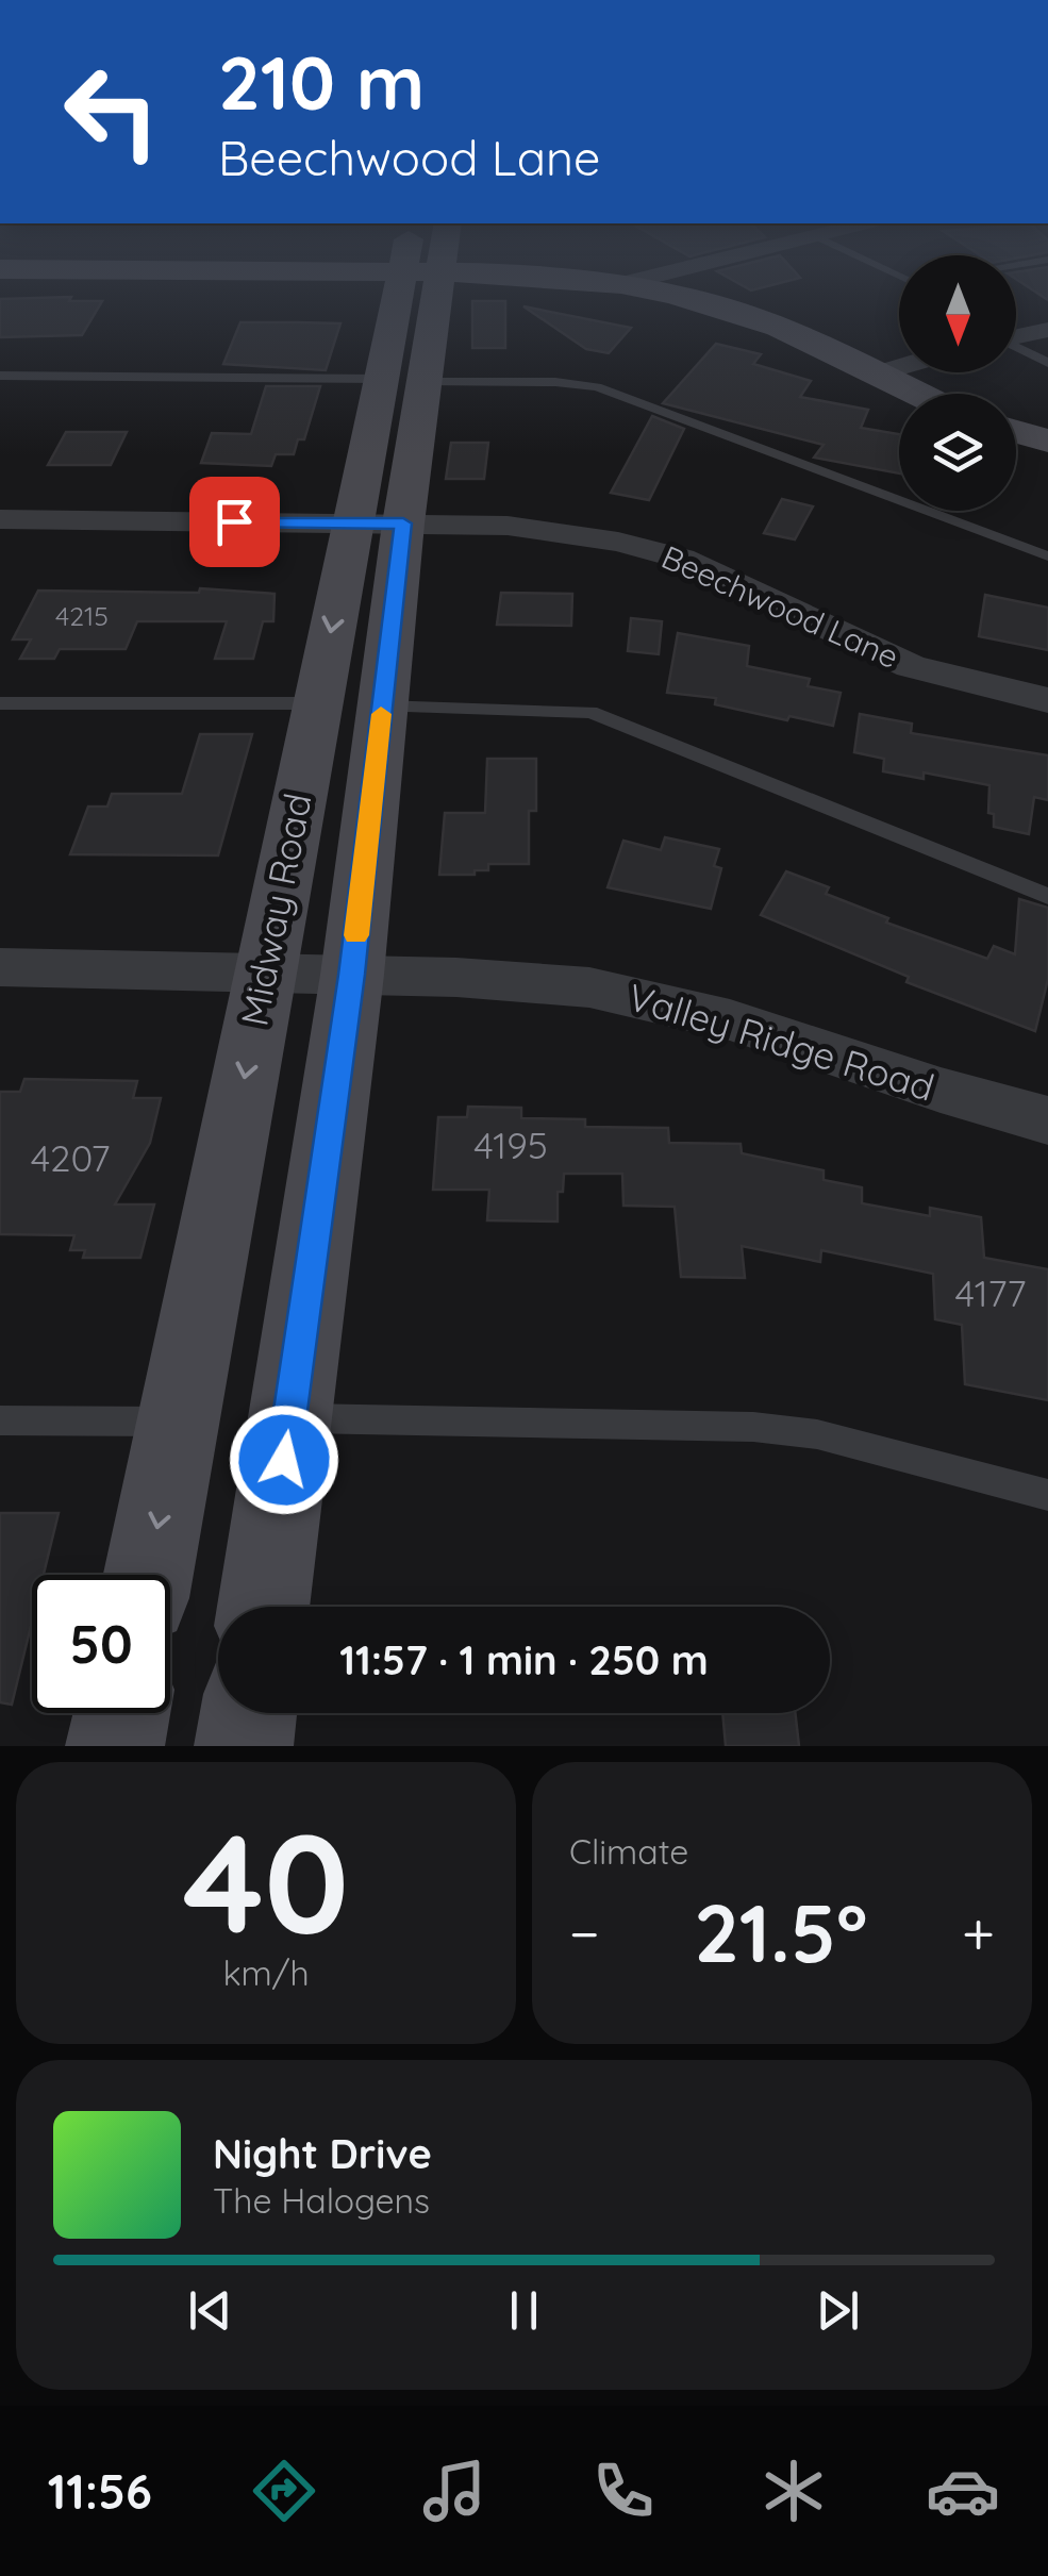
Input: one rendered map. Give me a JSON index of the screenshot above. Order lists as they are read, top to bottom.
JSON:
{
  "streets": {
    "main road": ["Midway Road"],
    "street": ["Beechwood Lane", "Valley Ridge Road"]
  },
  "crossings": [
    ["Beechwood Lane", "Midway Road"],
    ["Midway Road", "Valley Ridge Road"]
  ],
  "house_numbers": [
    "4215",
    "4195",
    "4207",
    "4177"
  ],
  "north": "bottom",
  "page": {
    "turn": ["210 m", "Beechwood Lane"],
    "limit": "50",
    "trip": "11:57 · 1 min · 250 m",
    "tile": [
      ["40", "km/h"],
      "Climate"
    ],
    "heat": ["−", "21.5°", "+"],
    "song": ["Night Drive", "The Halogens"],
    "tabs": "11:56"
  }
}
